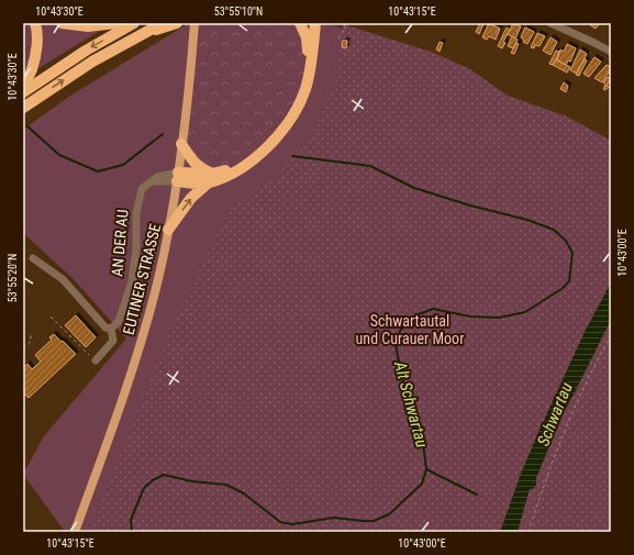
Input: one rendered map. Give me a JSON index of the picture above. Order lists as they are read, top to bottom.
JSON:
{
  "streets": {
    "main road": ["EUTINER STRASSE"],
    "street": ["AN DER AU"]
  },
  "crossings": [
    ["AN DER AU", "EUTINER STRASSE"]
  ],
  "water": ["Alt Schwartau", "Schwartau"],
  "parks": ["Schwartautal und Curauer Moor"],
  "coordinates": [
    "10°43'30\"E",
    "53°55'10\"N",
    "10°43'15\"E",
    "10°43'00\"E",
    "53°55'20\"N"
  ]
}
